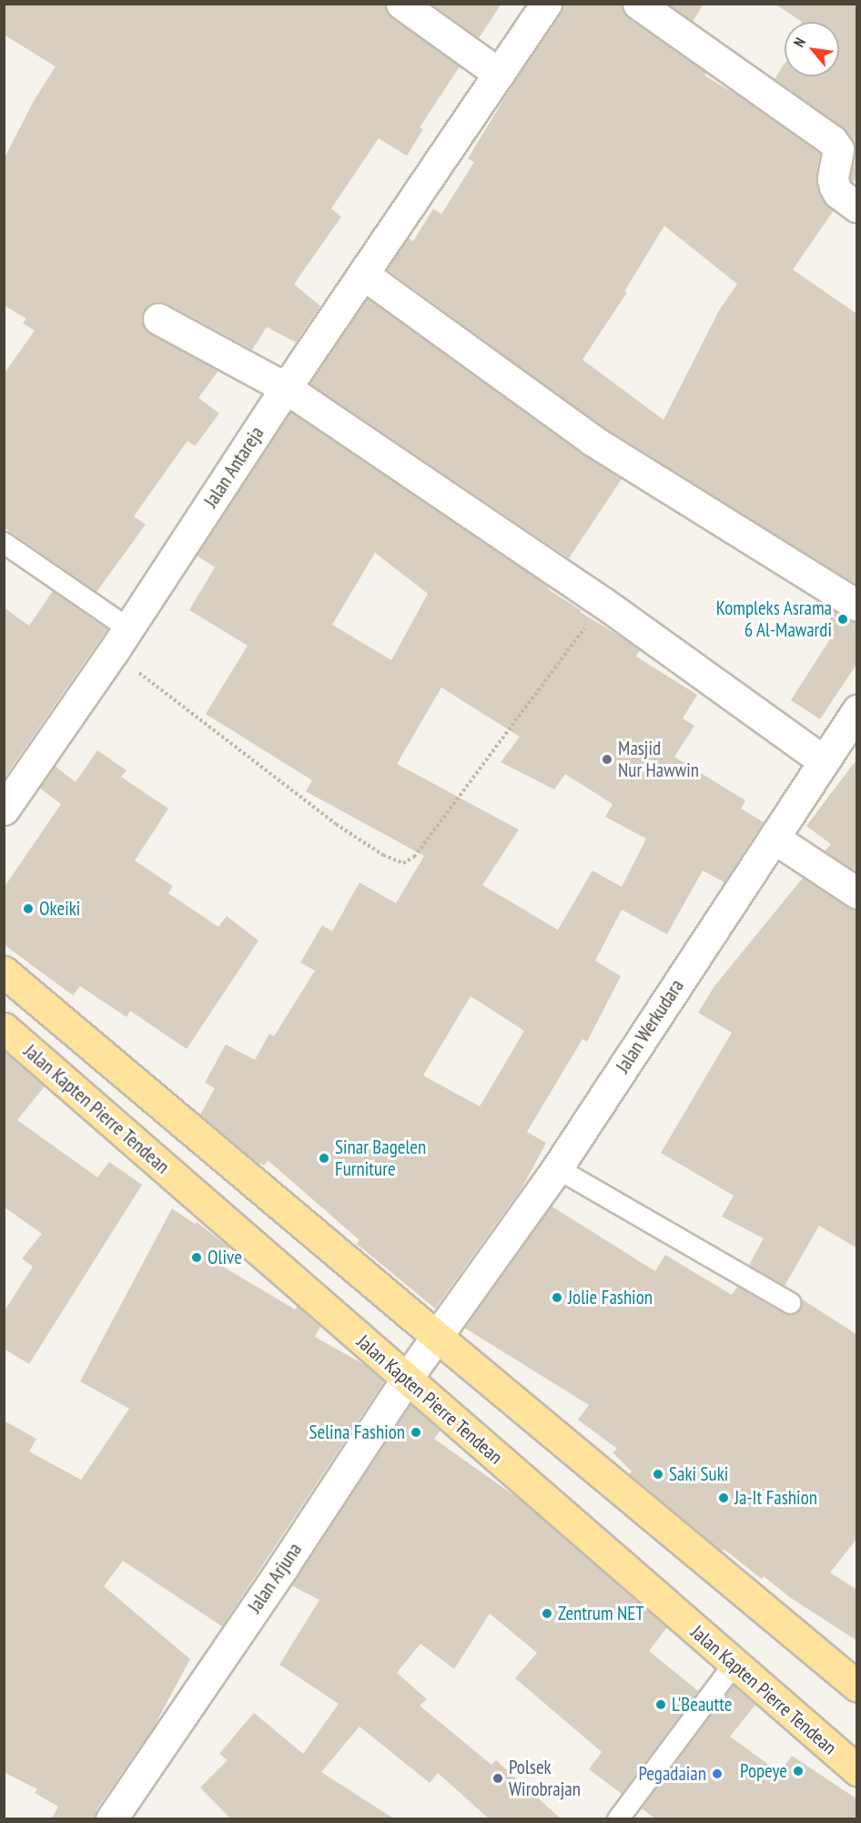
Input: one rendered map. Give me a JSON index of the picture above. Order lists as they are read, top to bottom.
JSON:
{
  "streets": {
    "main road": ["Jalan Kapten Pierre Tendean"],
    "street": ["Jalan Antareja", "Jalan Werkudara", "Jalan Arjuna"]
  },
  "crossings": [
    ["Jalan Werkudara", "Jalan Arjuna"],
    ["Jalan Kapten Pierre Tendean", "Jalan Arjuna"]
  ],
  "places": [
    "Kompleks Asrama 6 Al-Mawardi",
    "Masjid Nur Hawwin",
    "Okeiki",
    "Sinar Bagelen Furniture",
    "Olive",
    "Jolie Fashion",
    "Selina Fashion",
    "Saki Suki",
    "Ja-It Fashion",
    "Zentrum NET",
    "L'Beautte",
    "Popeye",
    "Pegadaian",
    "Polsek Wirobrajan"
  ],
  "north": "top left"
}
